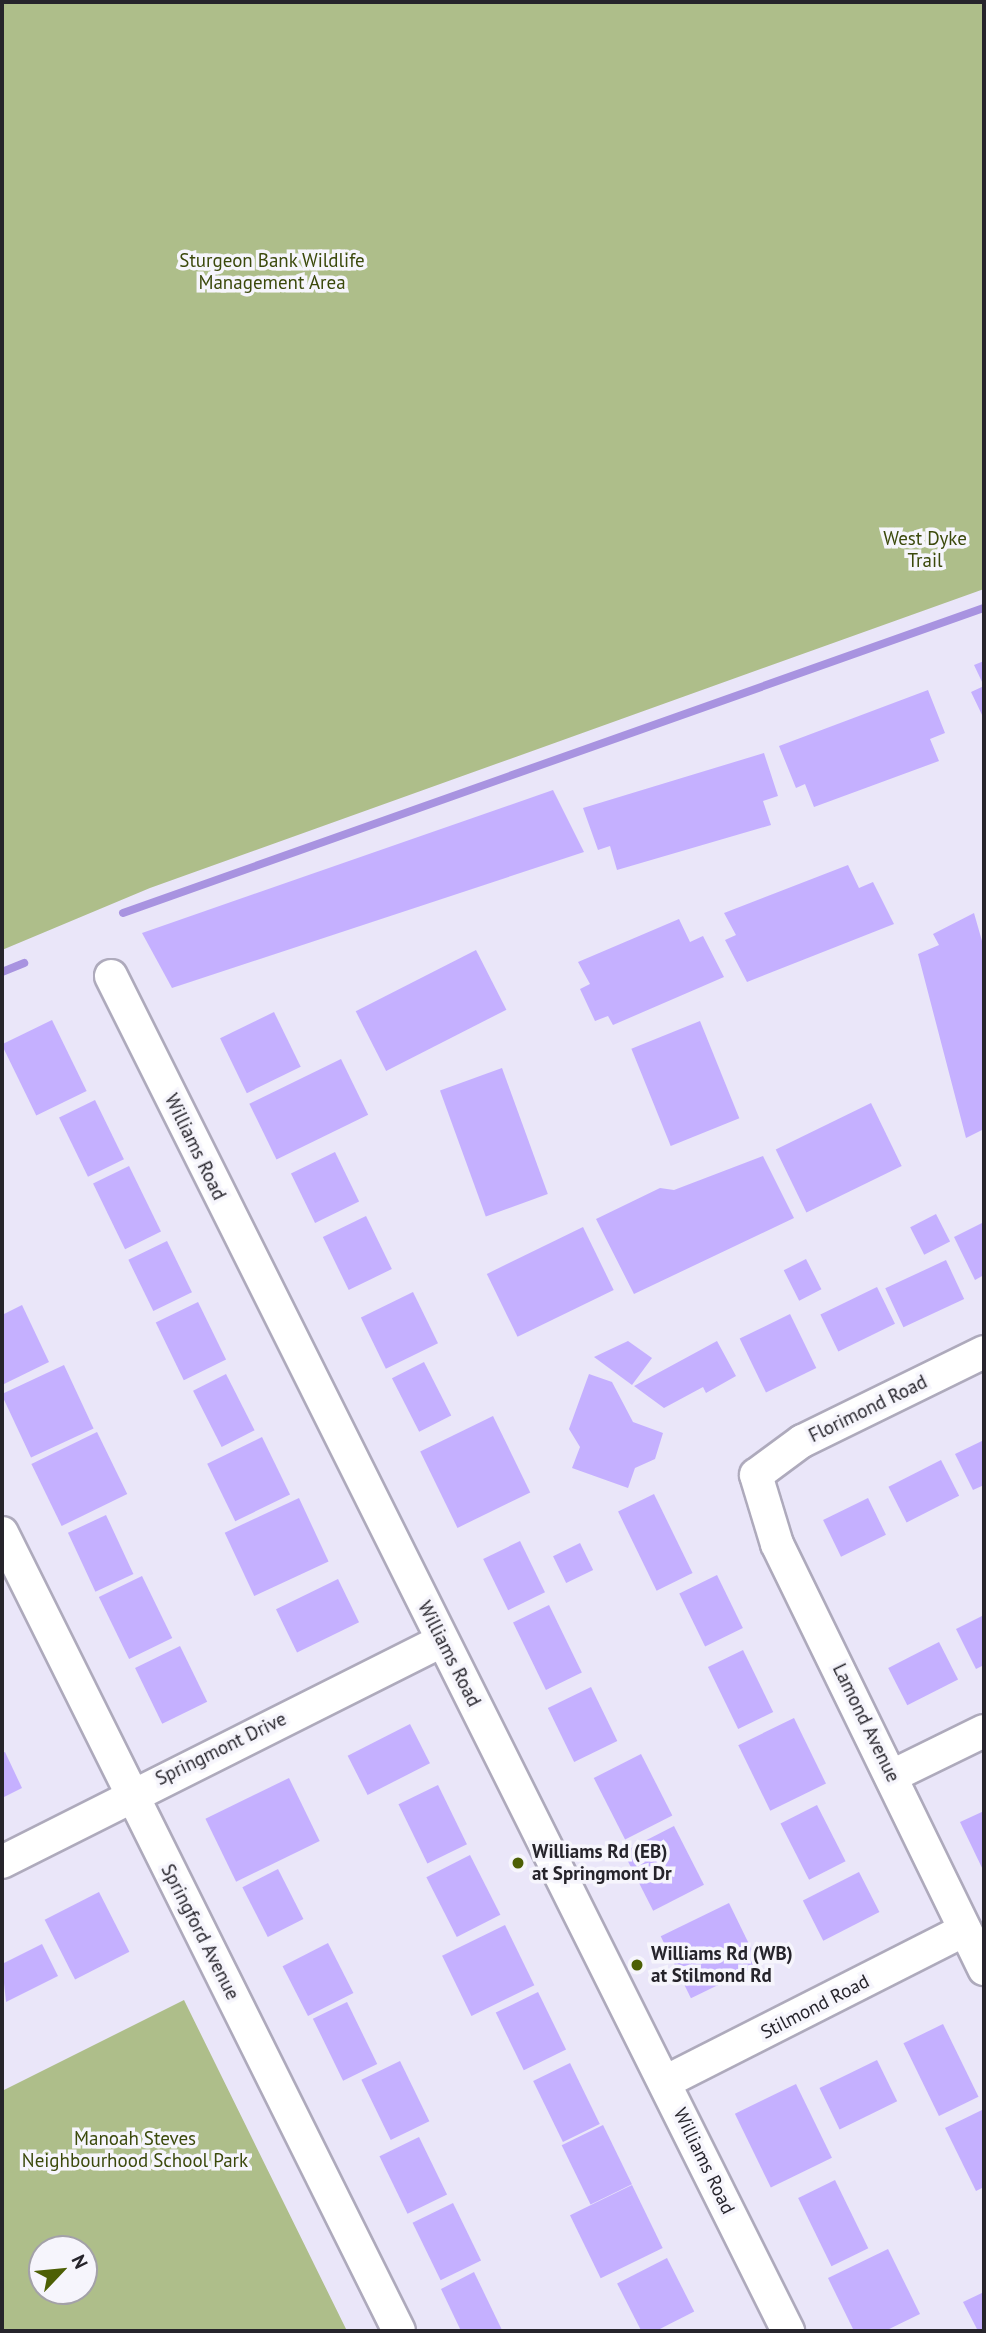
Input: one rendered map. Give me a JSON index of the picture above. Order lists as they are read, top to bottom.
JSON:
{
  "streets": {
    "street": [
      "Williams Road",
      "Florimond Road",
      "Lamond Avenue",
      "Springmont Drive",
      "Springford Avenue",
      "Stilmond Road"
    ]
  },
  "crossings": [
    ["Williams Road", "Springmont Drive"],
    ["Williams Road", "Stilmond Road"],
    ["Florimond Road", "Lamond Avenue"],
    ["Lamond Avenue", "Stilmond Road"],
    ["Springmont Drive", "Springford Avenue"]
  ],
  "parks": ["Sturgeon Bank Wildlife Management Area", "West Dyke Trail", "Manoah Steves Neighbourhood School Park"],
  "places": ["Williams Rd (EB) at Springmont Dr", "Williams Rd (WB) at Stilmond Rd"],
  "north": "top right"
}
